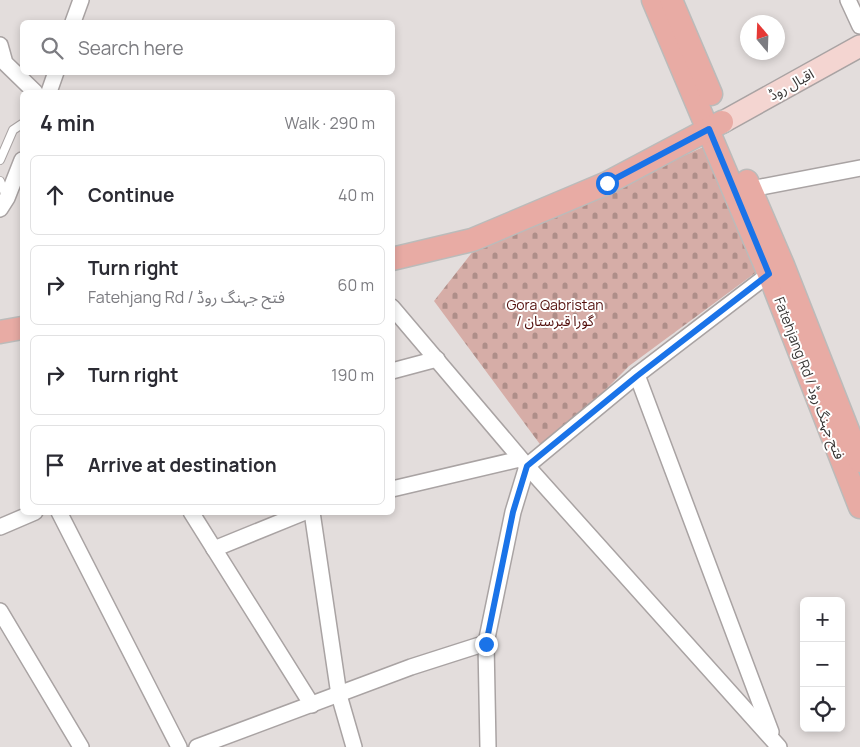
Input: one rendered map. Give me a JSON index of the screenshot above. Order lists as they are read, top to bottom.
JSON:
{
  "streets": {
    "main road": ["اقبال روڈ", "Fatehjang Rd / فتح جہنگ روڈ"]
  },
  "crossings": [
    ["اقبال روڈ", "Fatehjang Rd / فتح جہنگ روڈ"]
  ],
  "parks": ["Gora Qabristan / گورا قبرستان"],
  "north": "top",
  "page": {
    "search": "Search here",
    "heading": ["4 min", "Walk · 290 m"],
    "list": [
      ["Continue", "40 m"],
      ["Turn right", "Fatehjang Rd / فتح جہنگ روڈ", "60 m"],
      ["Turn right", "190 m"],
      "Arrive at destination"
    ],
    "map_buttons": ["+", "−"]
  }
}
